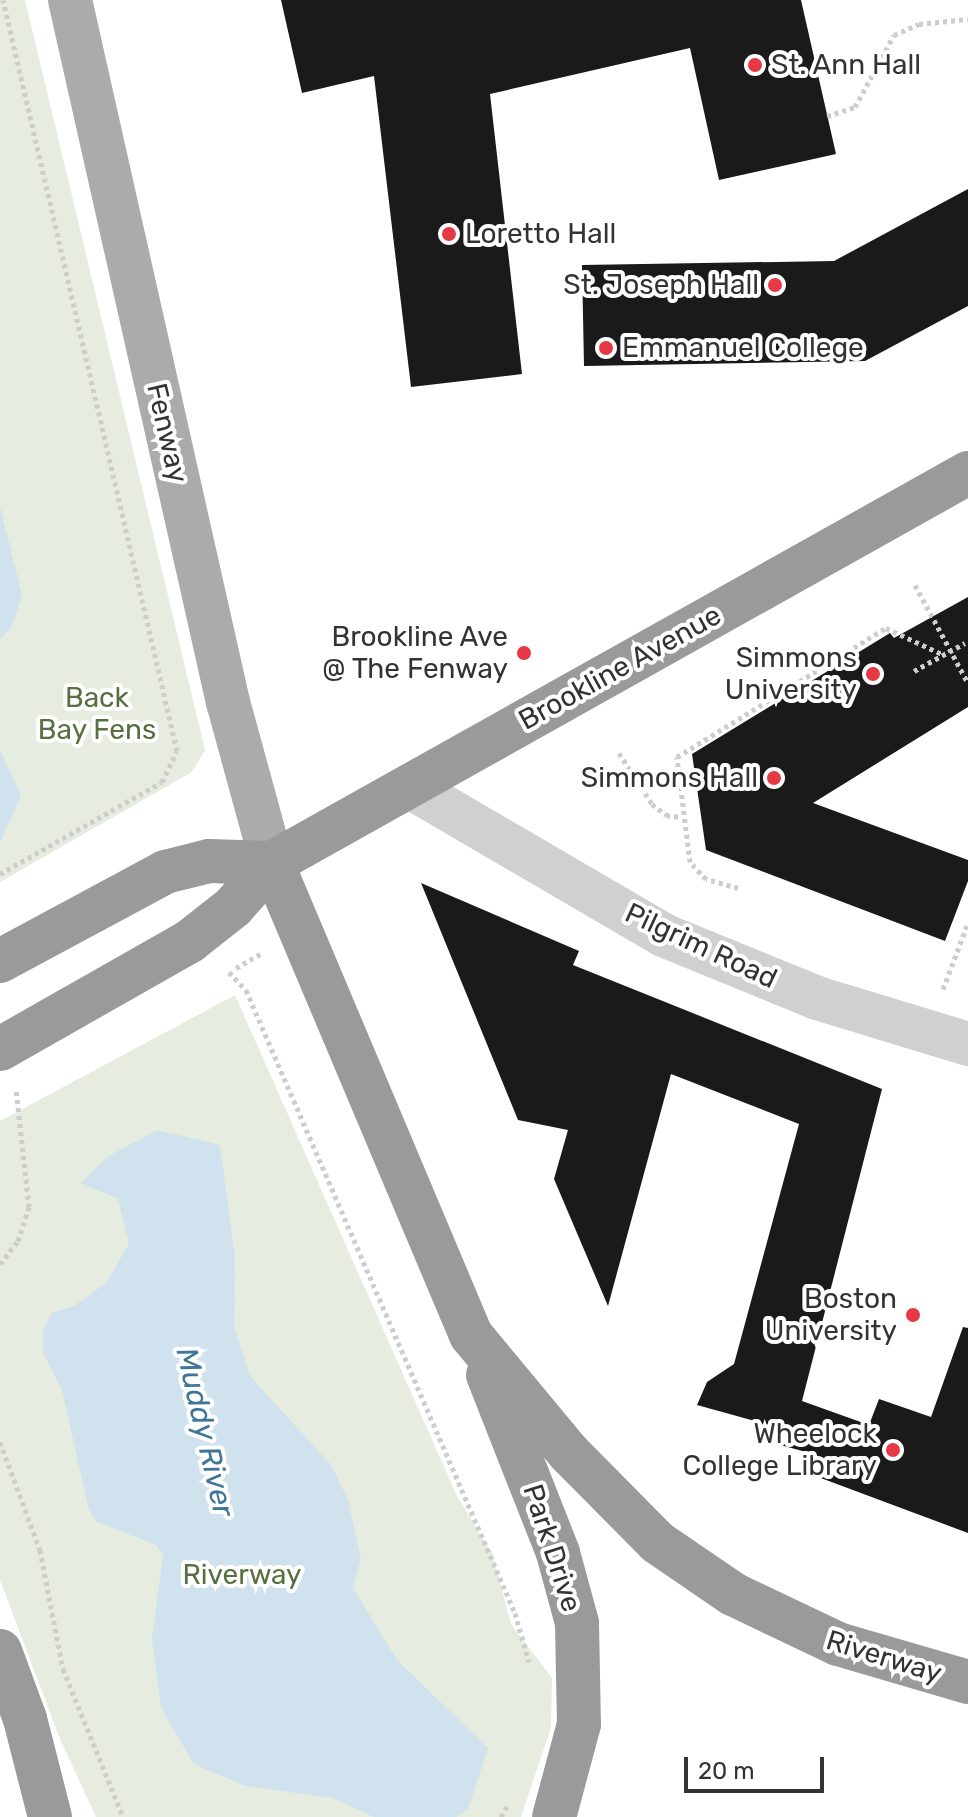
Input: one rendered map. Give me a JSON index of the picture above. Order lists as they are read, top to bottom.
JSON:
{
  "streets": {
    "highway": ["Brookline Avenue", "Park Drive", "Riverway"],
    "main road": ["Fenway"],
    "street": ["Pilgrim Road"]
  },
  "crossings": [
    ["Fenway", "Brookline Avenue"],
    ["Fenway", "Riverway"],
    ["Brookline Avenue", "Pilgrim Road"],
    ["Brookline Avenue", "Riverway"],
    ["Park Drive", "Riverway"]
  ],
  "water": ["Muddy River"],
  "parks": ["Back Bay Fens", "Riverway"],
  "places": [
    "St. Ann Hall",
    "Loretto Hall",
    "St. Joseph Hall",
    "Emmanuel College",
    "Brookline Ave @ The Fenway",
    "Simmons University",
    "Simmons Hall",
    "Boston University",
    "Wheelock College Library"
  ],
  "scale_bar": "20 m"
}
